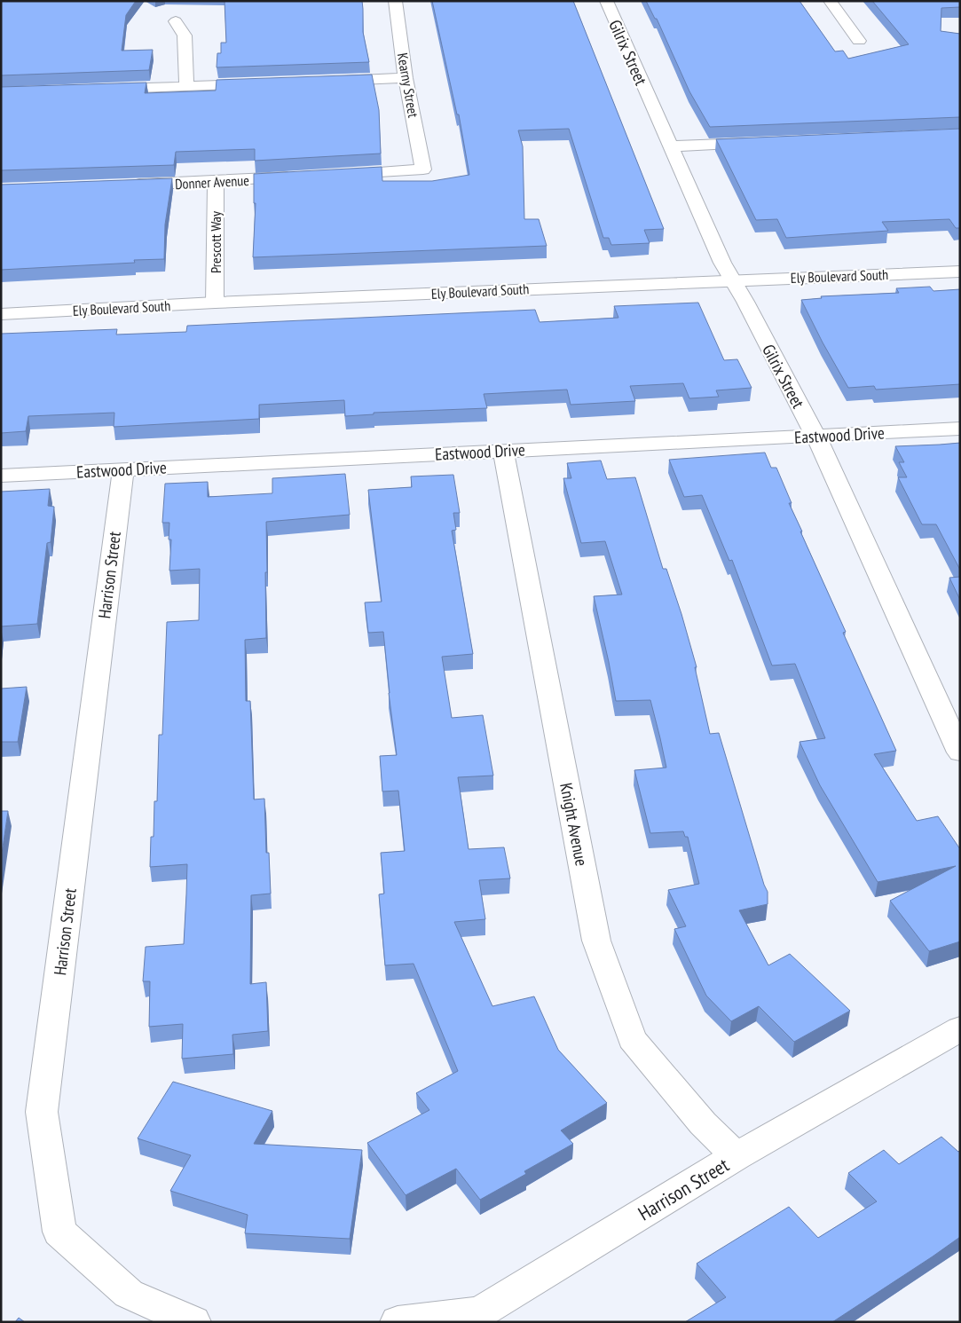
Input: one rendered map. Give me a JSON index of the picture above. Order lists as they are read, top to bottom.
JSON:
{
  "streets": {
    "street": [
      "Gilrix Street",
      "Kearny Street",
      "Donner Avenue",
      "Prescott Way",
      "Ely Boulevard South",
      "Eastwood Drive",
      "Harrison Street",
      "Knight Avenue"
    ]
  },
  "crossings": [
    ["Gilrix Street", "Ely Boulevard South"],
    ["Gilrix Street", "Eastwood Drive"],
    ["Donner Avenue", "Prescott Way"],
    ["Prescott Way", "Ely Boulevard South"],
    ["Eastwood Drive", "Harrison Street"],
    ["Eastwood Drive", "Knight Avenue"],
    ["Harrison Street", "Knight Avenue"]
  ]
}
